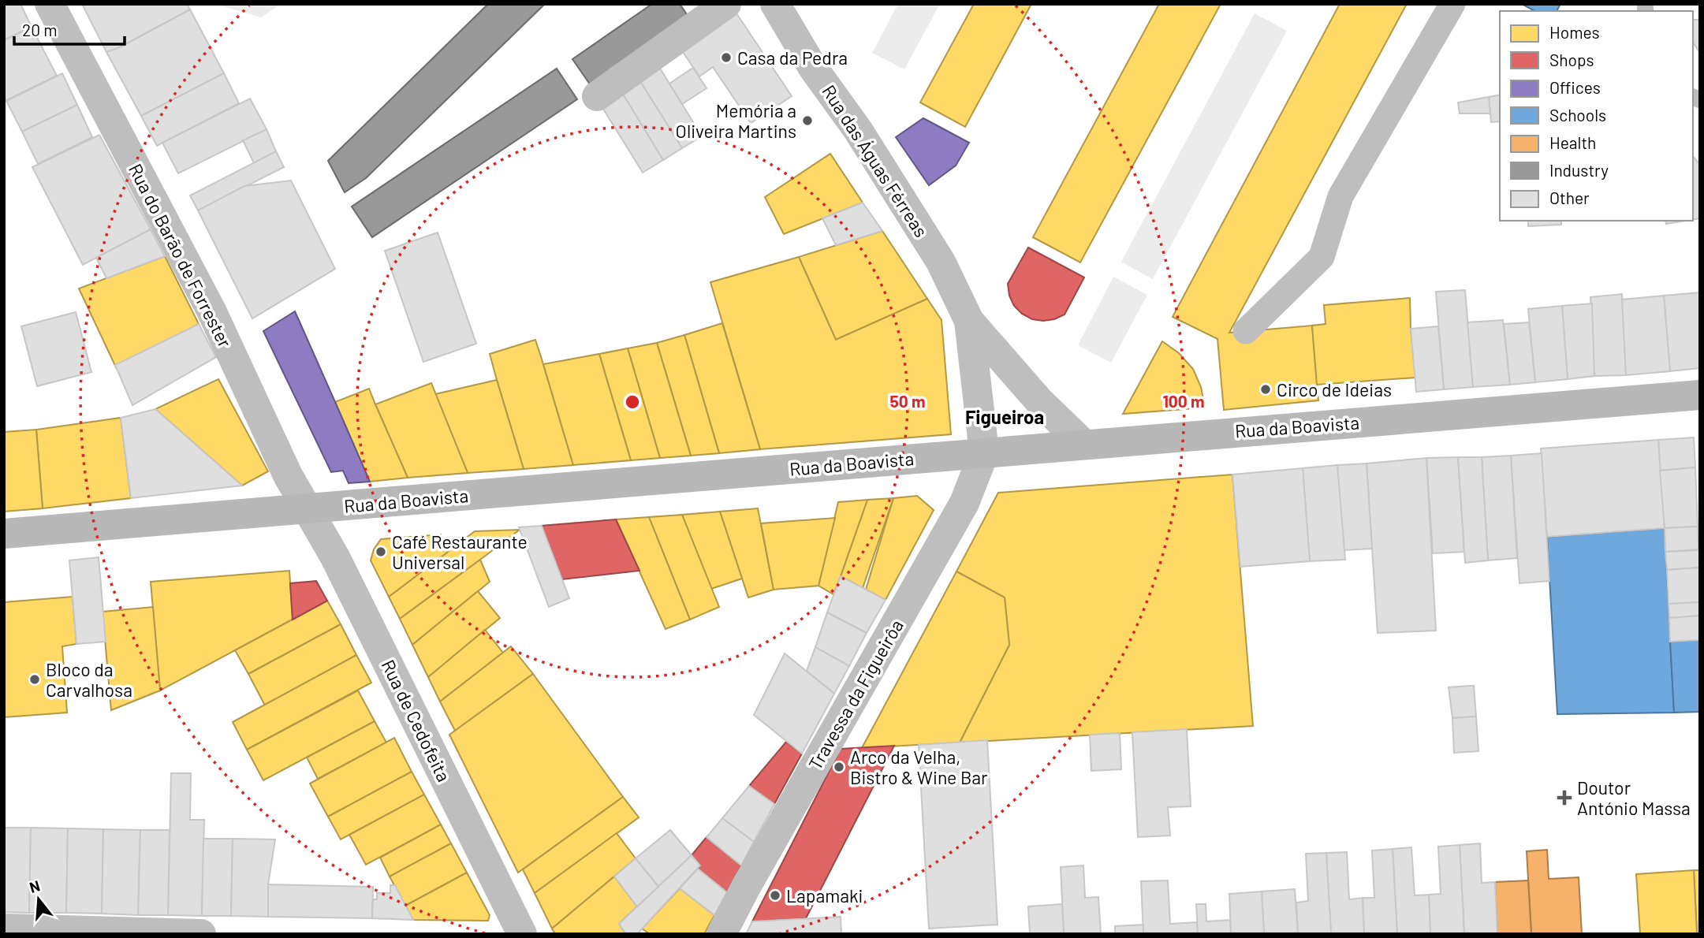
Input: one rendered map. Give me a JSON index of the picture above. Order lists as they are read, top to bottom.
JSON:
{
  "streets": {
    "main road": ["Rua da Boavista"],
    "street": [
      "Rua das Águas Férreas",
      "Rua do Barão de Forrester",
      "Travessa da Figueirôa",
      "Rua de Cedofeita"
    ]
  },
  "crossings": [
    ["Rua das Águas Férreas", "Rua da Boavista"],
    ["Rua das Águas Férreas", "Travessa da Figueirôa"],
    ["Rua do Barão de Forrester", "Rua da Boavista"],
    ["Rua do Barão de Forrester", "Rua de Cedofeita"],
    ["Rua da Boavista", "Travessa da Figueirôa"],
    ["Rua da Boavista", "Rua de Cedofeita"]
  ],
  "districts": ["Figueiroa"],
  "places": {
    "other": [
      "Casa da Pedra",
      "Memória a Oliveira Martins",
      "Circo de Ideias",
      "Café Restaurante Universal",
      "Bloco da Carvalhosa",
      "Arco da Velha, Bistro & Wine Bar",
      "Lapamaki"
    ],
    "health": ["Doutor António Massa"]
  },
  "legend": [
    "Homes",
    "Shops",
    "Offices",
    "Schools",
    "Health",
    "Industry",
    "Other"
  ],
  "scale_bar": "20 m",
  "north": "top",
  "rings": ["50 m", "100 m"]
}
